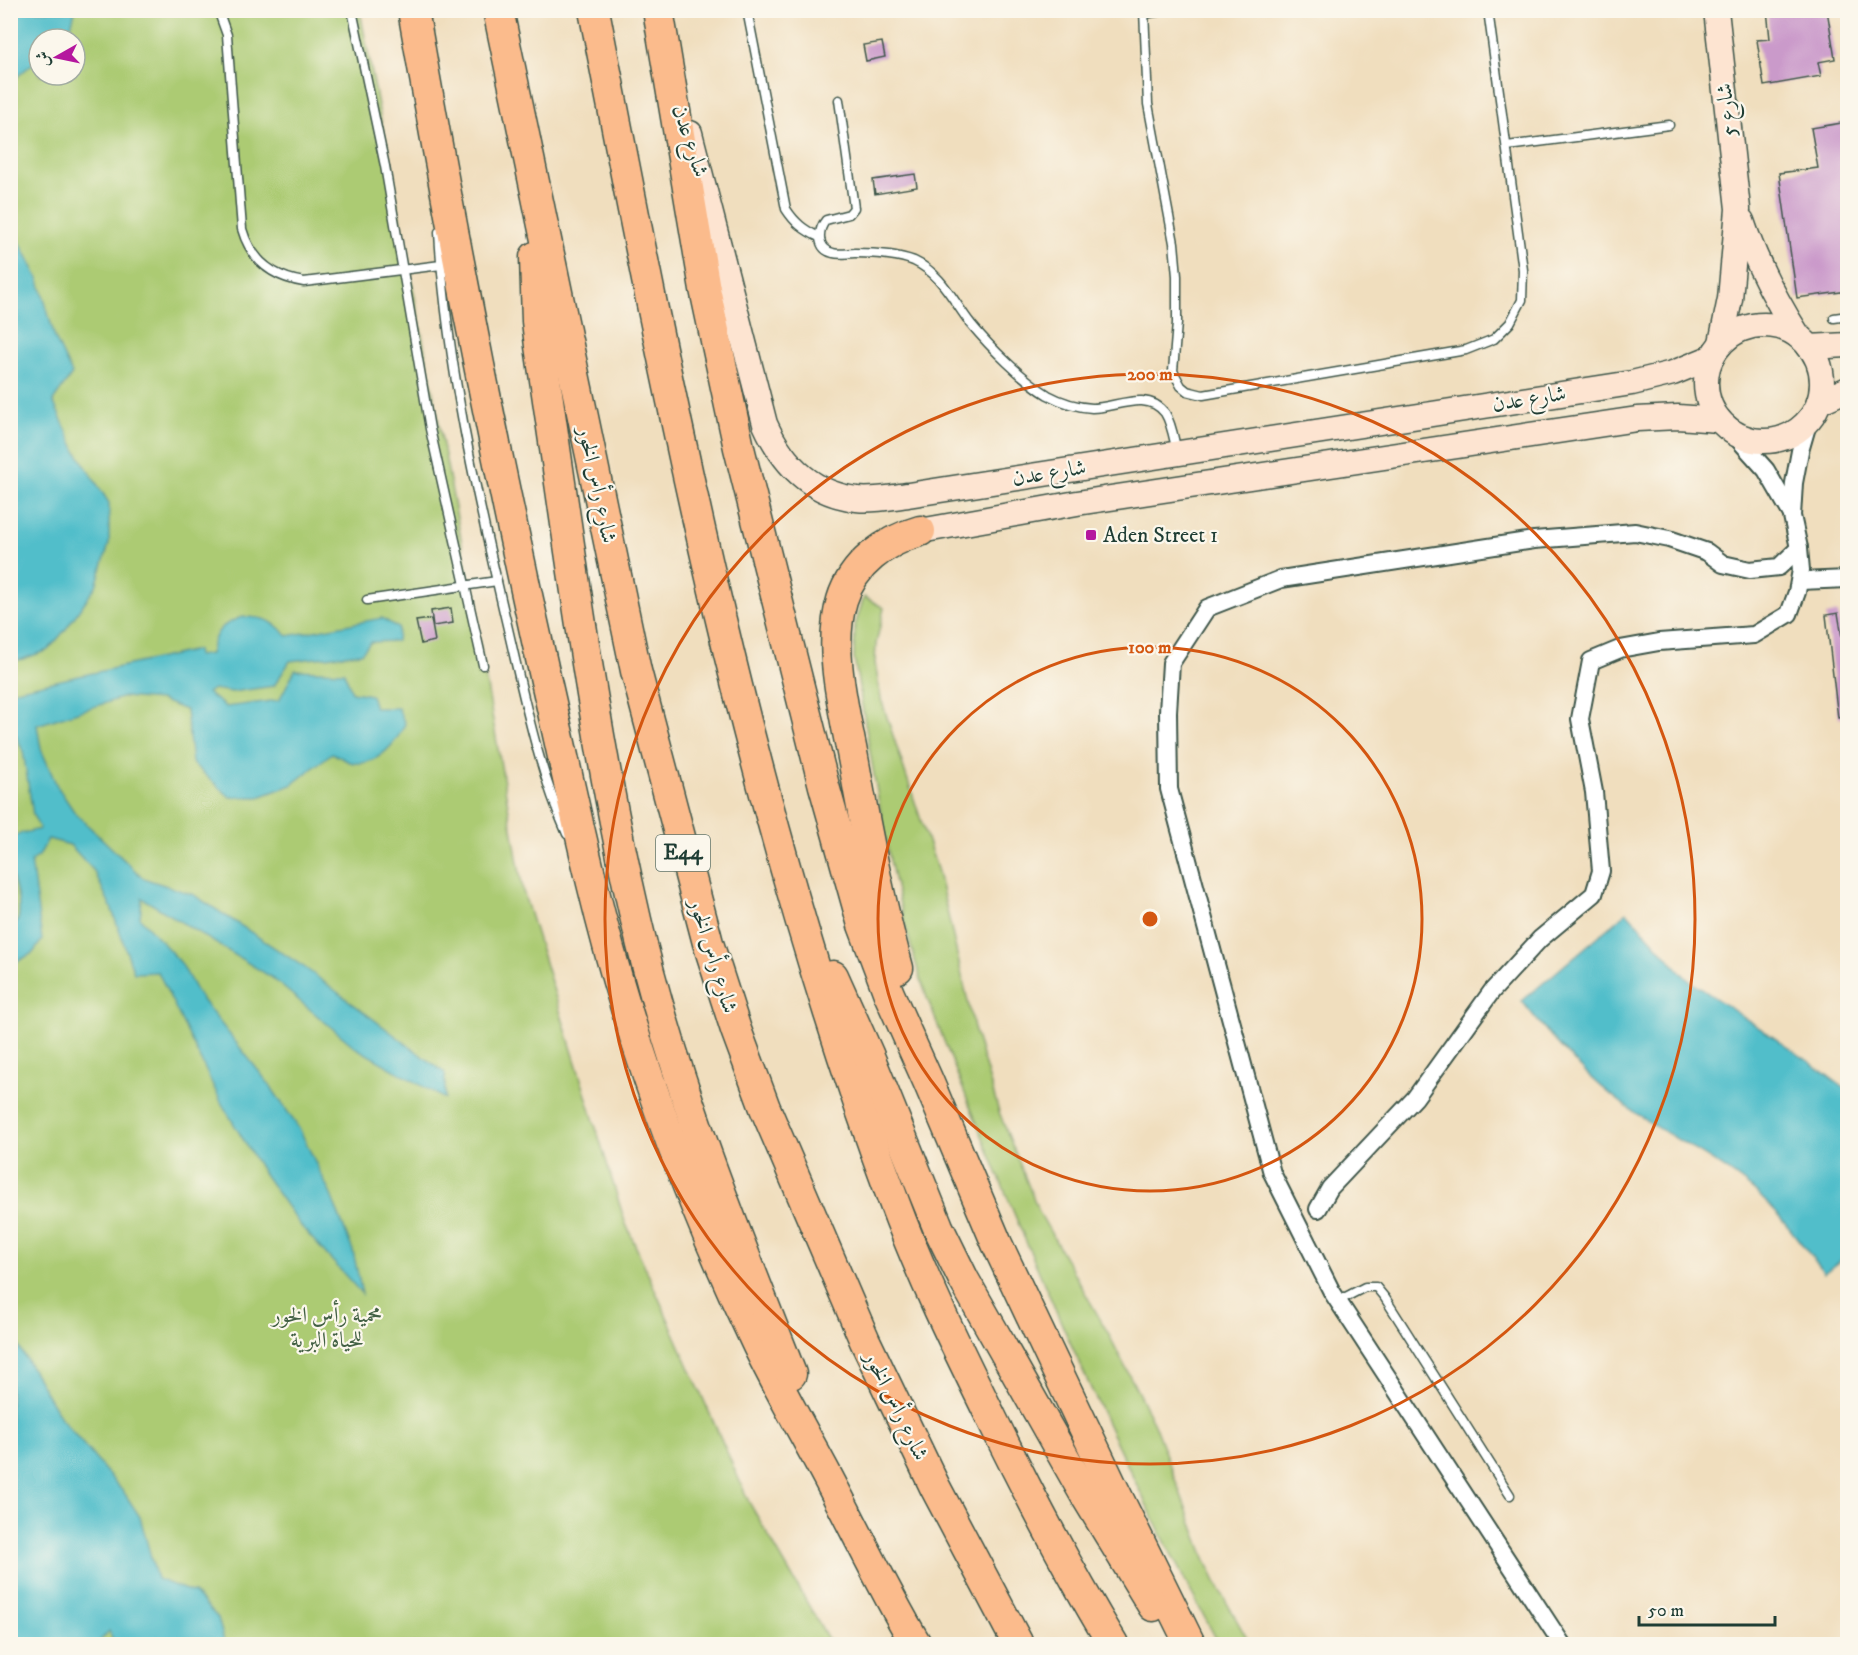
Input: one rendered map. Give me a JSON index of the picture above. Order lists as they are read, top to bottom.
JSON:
{
  "streets": {
    "highway": ["شارع رأس الخور", "E44"],
    "street": ["شارع 5", "شارع عدن"]
  },
  "crossings": [
    ["شارع 5", "شارع عدن"]
  ],
  "parks": ["محمية رأس الخور للحياة البرية"],
  "places": {
    "transit": ["Aden Street 1"]
  },
  "scale_bar": "50 m",
  "north": "left",
  "rings": ["200 m", "100 m"]
}
